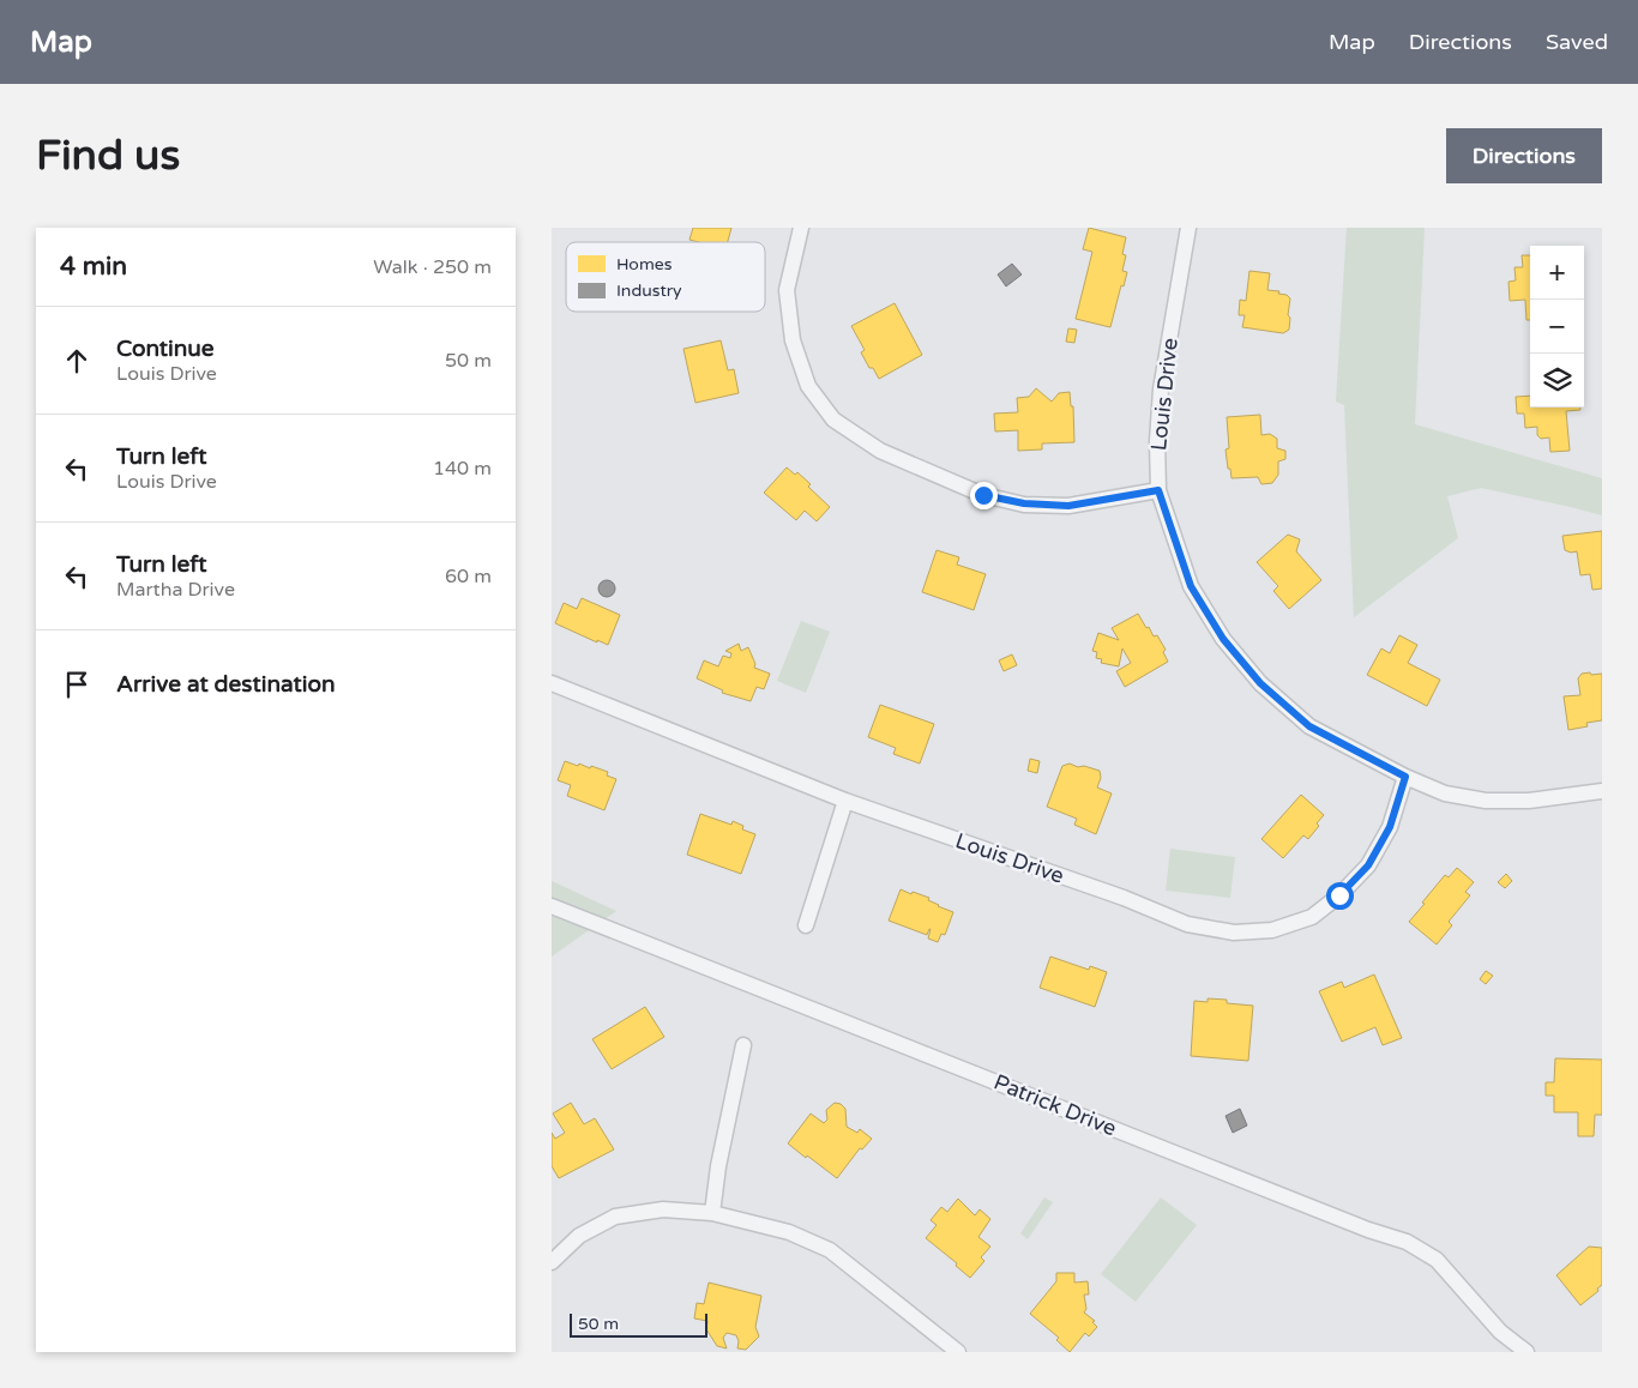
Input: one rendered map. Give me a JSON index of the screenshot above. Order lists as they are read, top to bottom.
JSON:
{
  "streets": {
    "street": ["Louis Drive", "Patrick Drive"]
  },
  "legend": ["Homes", "Industry"],
  "scale_bar": "50 m",
  "page": {
    "header": "Map",
    "nav": ["Map", "Directions", "Saved"],
    "buttons": "Directions",
    "title": "Find us",
    "heading": ["4 min", "Walk · 250 m"],
    "map_buttons": ["+", "−"],
    "list": [
      ["Continue", "Louis Drive", "50 m"],
      ["Turn left", "Louis Drive", "140 m"],
      ["Turn left", "Martha Drive", "60 m"],
      "Arrive at destination"
    ],
    "scale": "50 m"
  }
}
